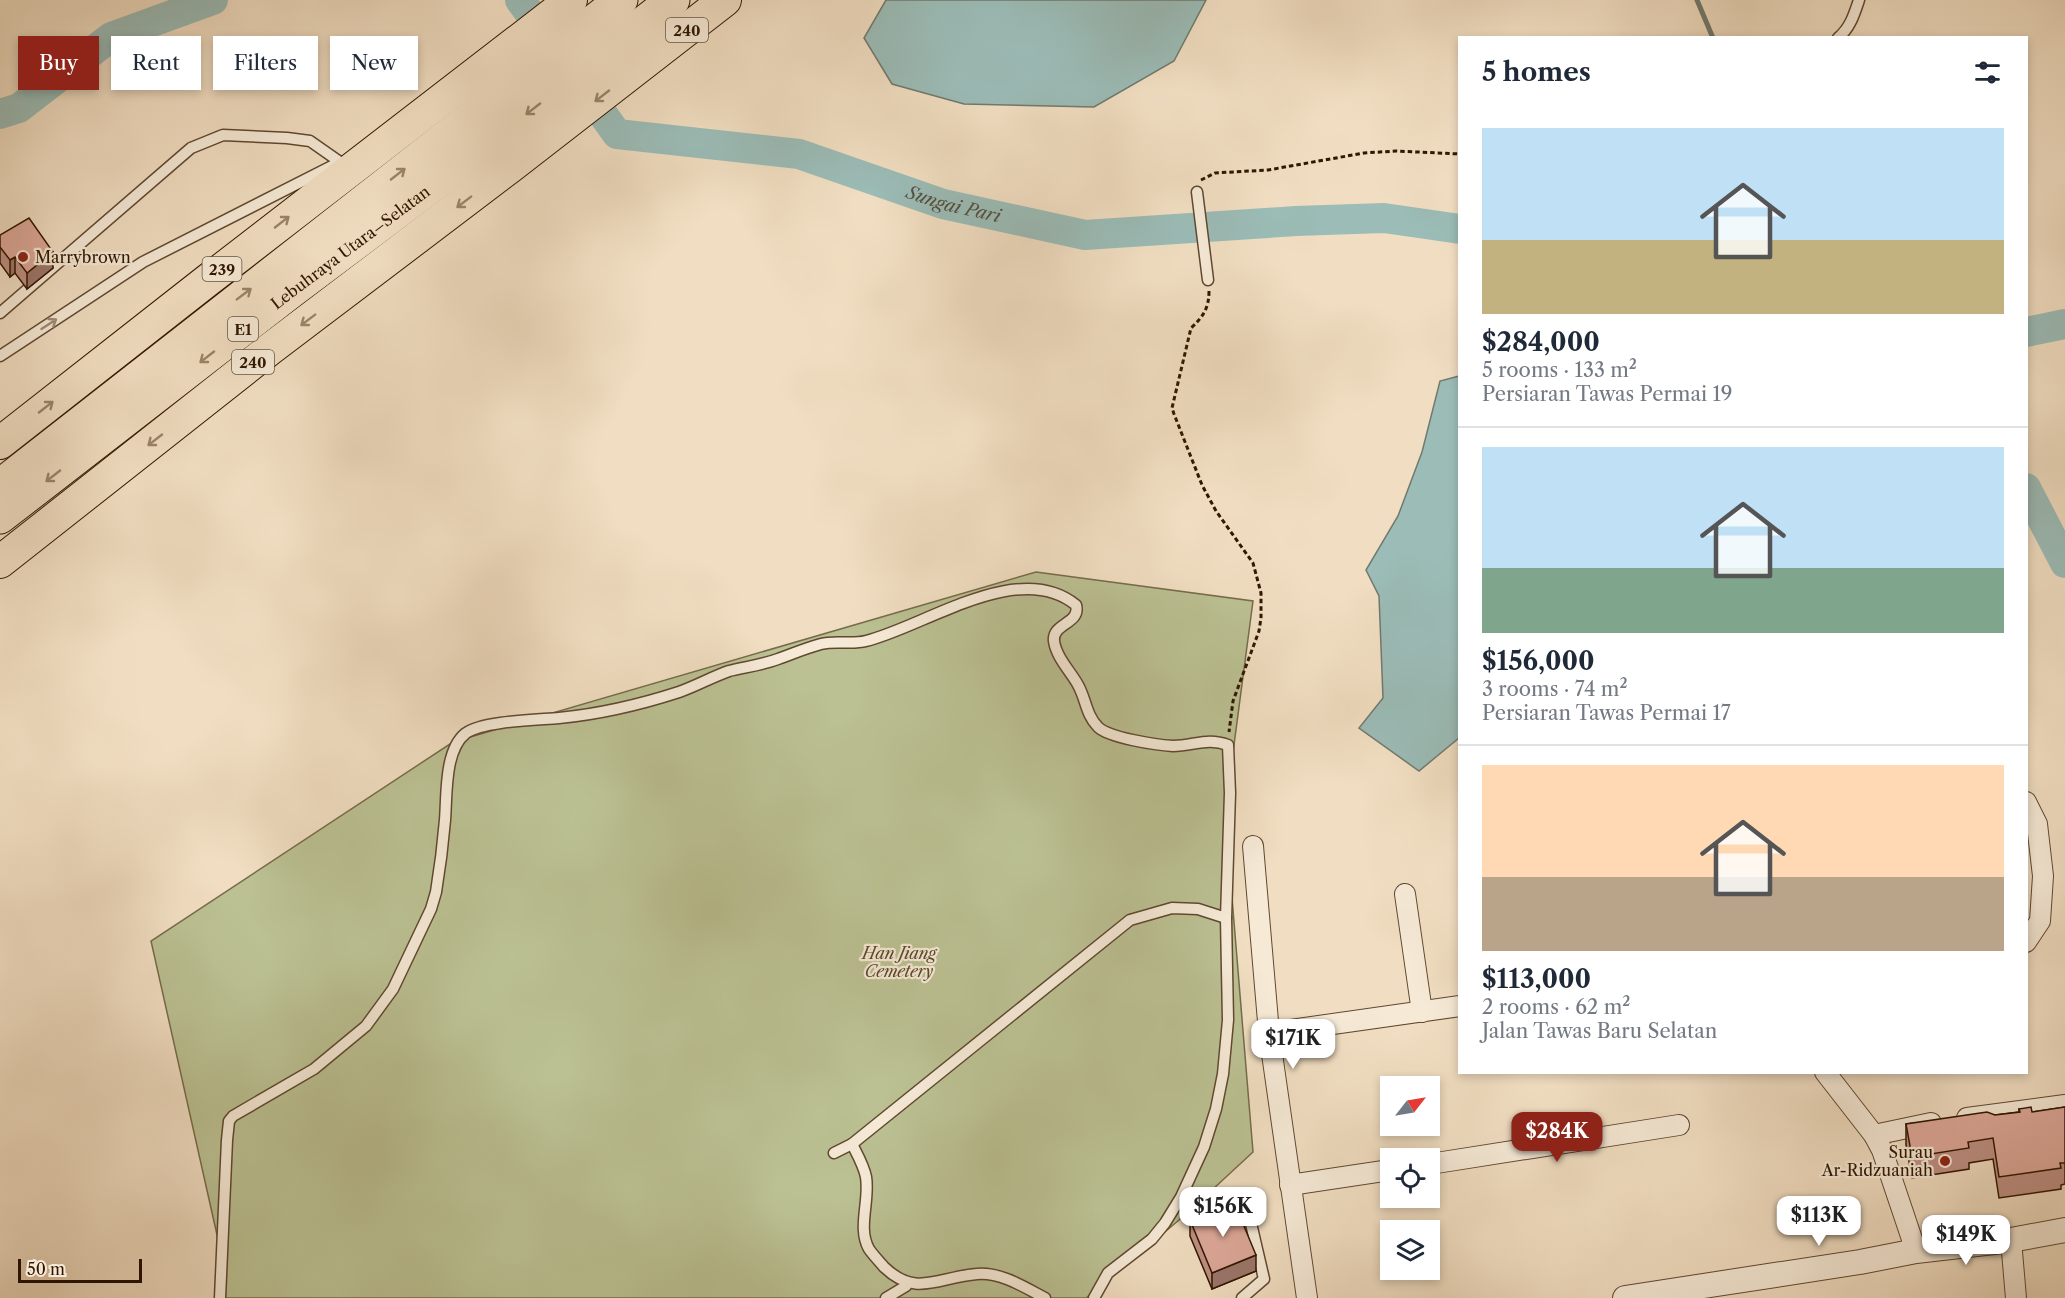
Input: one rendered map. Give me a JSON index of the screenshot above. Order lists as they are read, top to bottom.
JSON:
{
  "streets": {
    "highway": ["Lebuhraya Utara–Selatan", "E1"],
    "main road": ["240", "239"]
  },
  "crossings": [
    ["240", "Lebuhraya Utara–Selatan"]
  ],
  "water": ["Sungai Pari"],
  "parks": ["Han Jiang Cemetery"],
  "places": ["Marrybrown", "Surau Ar-Ridzuaniah"],
  "scale_bar": "50 m",
  "north": "top right",
  "page": {
    "chip": [
      "Buy",
      "Rent",
      "Filters",
      "New"
    ],
    "heading": "5 homes",
    "list": [
      {
        "name": "$284,000",
        "note": "5 rooms · 133 m² · Persiaran Tawas Permai 19"
      },
      {
        "name": "$156,000",
        "note": "3 rooms · 74 m² · Persiaran Tawas Permai 17"
      },
      {
        "name": "$113,000",
        "note": "2 rooms · 62 m² · Jalan Tawas Baru Selatan"
      }
    ],
    "price": [
      "$171K",
      "$284K",
      "$156K",
      "$113K",
      "$149K"
    ],
    "scale": "50 m"
  }
}
